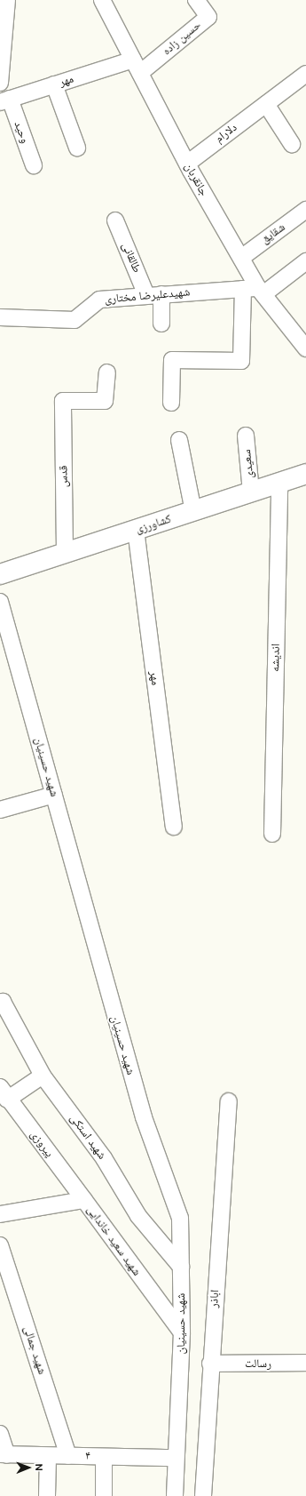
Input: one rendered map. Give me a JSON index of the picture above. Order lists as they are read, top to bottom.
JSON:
{
  "streets": {
    "street": [
      "حسین زاده",
      "مهر",
      "وحید",
      "دلارام",
      "جانقربان",
      "شقایق",
      "طالقانی",
      "شهیدعلیرضا مختاری",
      "سعیدی",
      "قدس",
      "کشاورزی",
      "اندیشه",
      "شهید حسینیان",
      "شهید استکی",
      "پیروزی",
      "شهید سعید خاندایی",
      "اباذر",
      "شهید جمالی",
      "رسالت",
      "۴"
    ]
  },
  "crossings": [
    ["حسین زاده", "مهر"],
    ["حسین زاده", "جانقربان"],
    ["مهر", "وحید"],
    ["مهر", "جانقربان"],
    ["مهر", "کشاورزی"],
    ["دلارام", "جانقربان"],
    ["جانقربان", "شقایق"],
    ["جانقربان", "شهیدعلیرضا مختاری"],
    ["طالقانی", "شهیدعلیرضا مختاری"],
    ["سعیدی", "کشاورزی"],
    ["قدس", "کشاورزی"],
    ["کشاورزی", "اندیشه"],
    ["شهید حسینیان", "شهید استکی"],
    ["شهید حسینیان", "شهید سعید خاندایی"],
    ["شهید حسینیان", "۴"],
    ["پیروزی", "شهید سعید خاندایی"],
    ["اباذر", "رسالت"],
    ["شهید جمالی", "۴"]
  ],
  "north": "right"
}
